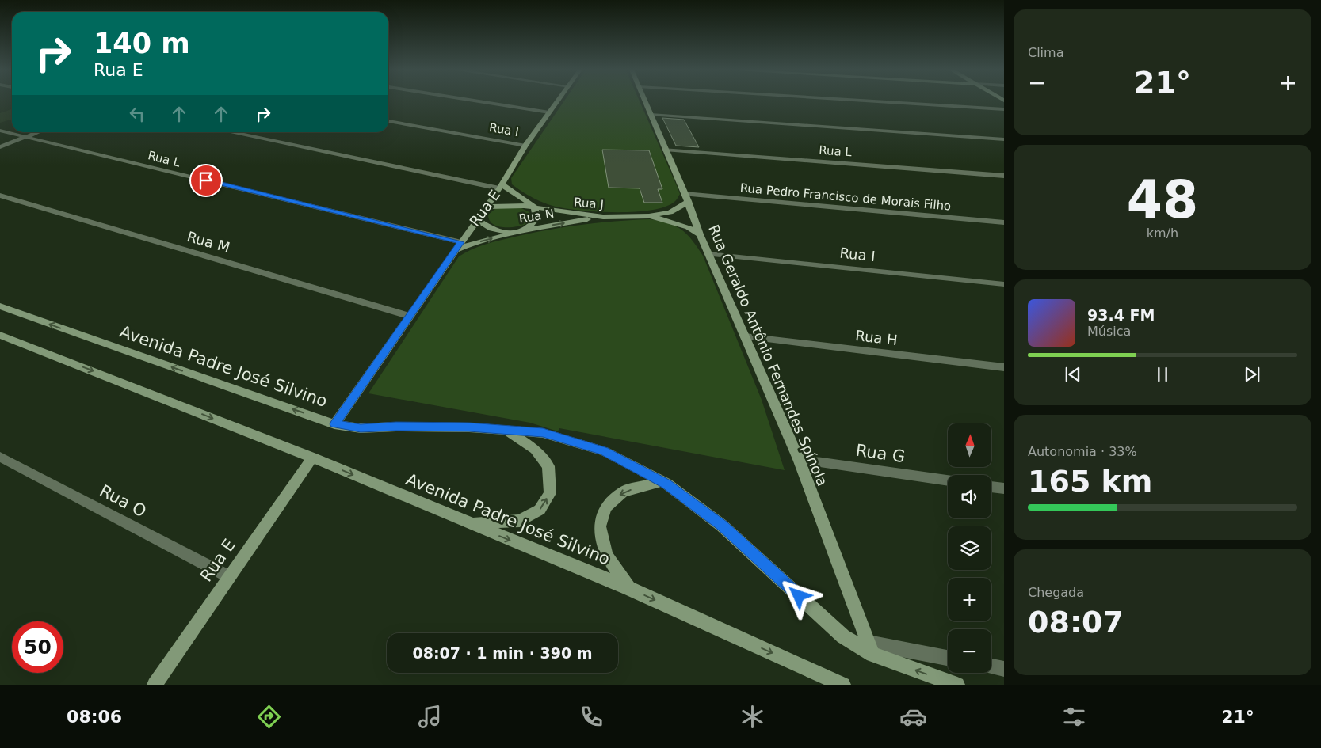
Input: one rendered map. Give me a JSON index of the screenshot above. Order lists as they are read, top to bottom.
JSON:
{
  "streets": {
    "street": [
      "Rua I",
      "Rua L",
      "Rua Pedro Francisco de Morais Filho",
      "Rua J",
      "Rua E",
      "Rua N",
      "Rua M",
      "Rua H",
      "Rua Geraldo Antônio Fernandes Spínola",
      "Avenida Padre José Silvino",
      "Rua G",
      "Rua O"
    ]
  },
  "crossings": [
    ["Rua I", "Rua E"],
    ["Rua I", "Rua Geraldo Antônio Fernandes Spínola"],
    ["Rua L", "Rua E"],
    ["Rua L", "Rua Geraldo Antônio Fernandes Spínola"],
    ["Rua Pedro Francisco de Morais Filho", "Rua J"],
    ["Rua Pedro Francisco de Morais Filho", "Rua Geraldo Antônio Fernandes Spínola"],
    ["Rua J", "Rua E"],
    ["Rua J", "Rua N"],
    ["Rua J", "Rua Geraldo Antônio Fernandes Spínola"],
    ["Rua E", "Rua N"],
    ["Rua E", "Rua M"],
    ["Rua E", "Avenida Padre José Silvino"],
    ["Rua E", "Rua O"],
    ["Rua H", "Rua Geraldo Antônio Fernandes Spínola"],
    ["Rua Geraldo Antônio Fernandes Spínola", "Avenida Padre José Silvino"],
    ["Rua Geraldo Antônio Fernandes Spínola", "Rua G"]
  ],
  "one_way": ["Rua N"],
  "north": "top",
  "page": {
    "tile": [
      "Clima",
      ["48", "km/h"],
      ["Autonomia · 33%", "165 km"],
      ["Chegada", "08:07"]
    ],
    "turn": ["140 m", "Rua E"],
    "heat": ["−", "21°", "+"],
    "song": ["93.4 FM", "Música"],
    "map_buttons": ["+", "−"],
    "limit": "50",
    "trip": "08:07 · 1 min · 390 m",
    "tabs": ["08:06", "21°"]
  }
}
